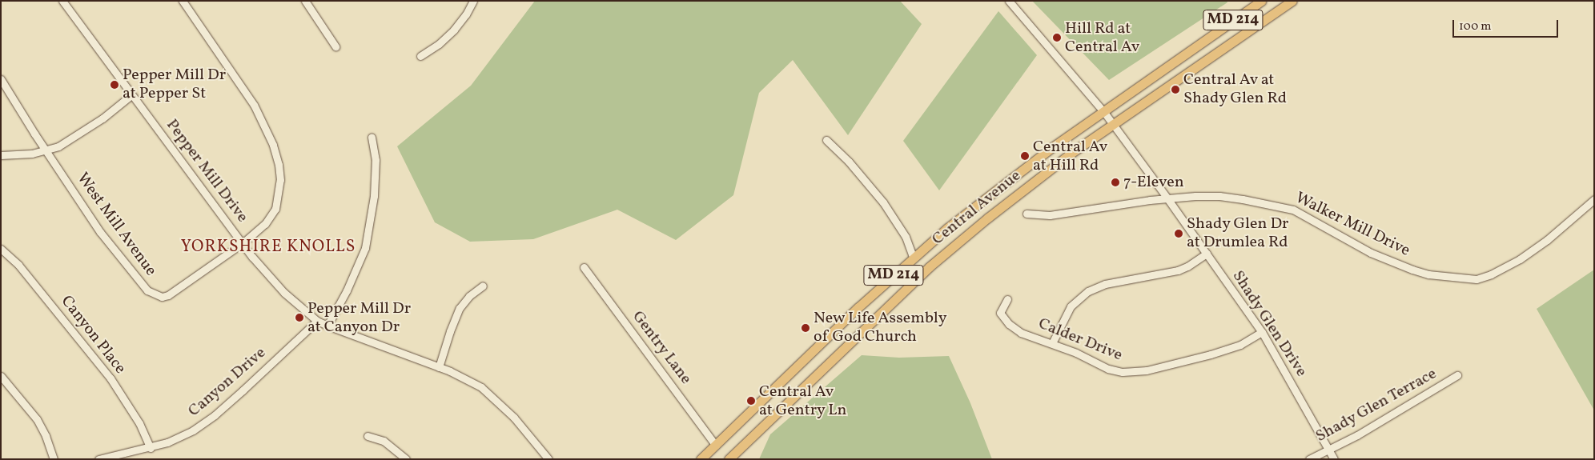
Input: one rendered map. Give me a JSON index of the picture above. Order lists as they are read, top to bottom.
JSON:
{
  "streets": {
    "main road": ["MD 214", "Central Avenue"],
    "street": [
      "Pepper Mill Drive",
      "West Mill Avenue",
      "Walker Mill Drive",
      "Shady Glen Drive",
      "Canyon Place",
      "Calder Drive",
      "Gentry Lane",
      "Canyon Drive",
      "Shady Glen Terrace"
    ]
  },
  "crossings": [
    ["Pepper Mill Drive", "West Mill Avenue"],
    ["Pepper Mill Drive", "Canyon Drive"],
    ["Central Avenue", "Shady Glen Drive"],
    ["Central Avenue", "Gentry Lane"],
    ["Walker Mill Drive", "Shady Glen Drive"],
    ["Shady Glen Drive", "Calder Drive"],
    ["Shady Glen Drive", "Shady Glen Terrace"],
    ["Canyon Place", "Canyon Drive"]
  ],
  "districts": ["YORKSHIRE KNOLLS"],
  "places": [
    "Hill Rd at Central Av",
    "Pepper Mill Dr at Pepper St",
    "Central Av at Shady Glen Rd",
    "Central Av at Hill Rd",
    "7-Eleven",
    "Shady Glen Dr at Drumlea Rd",
    "Pepper Mill Dr at Canyon Dr",
    "New Life Assembly of God Church",
    "Central Av at Gentry Ln"
  ],
  "scale_bar": "100 m"
}
